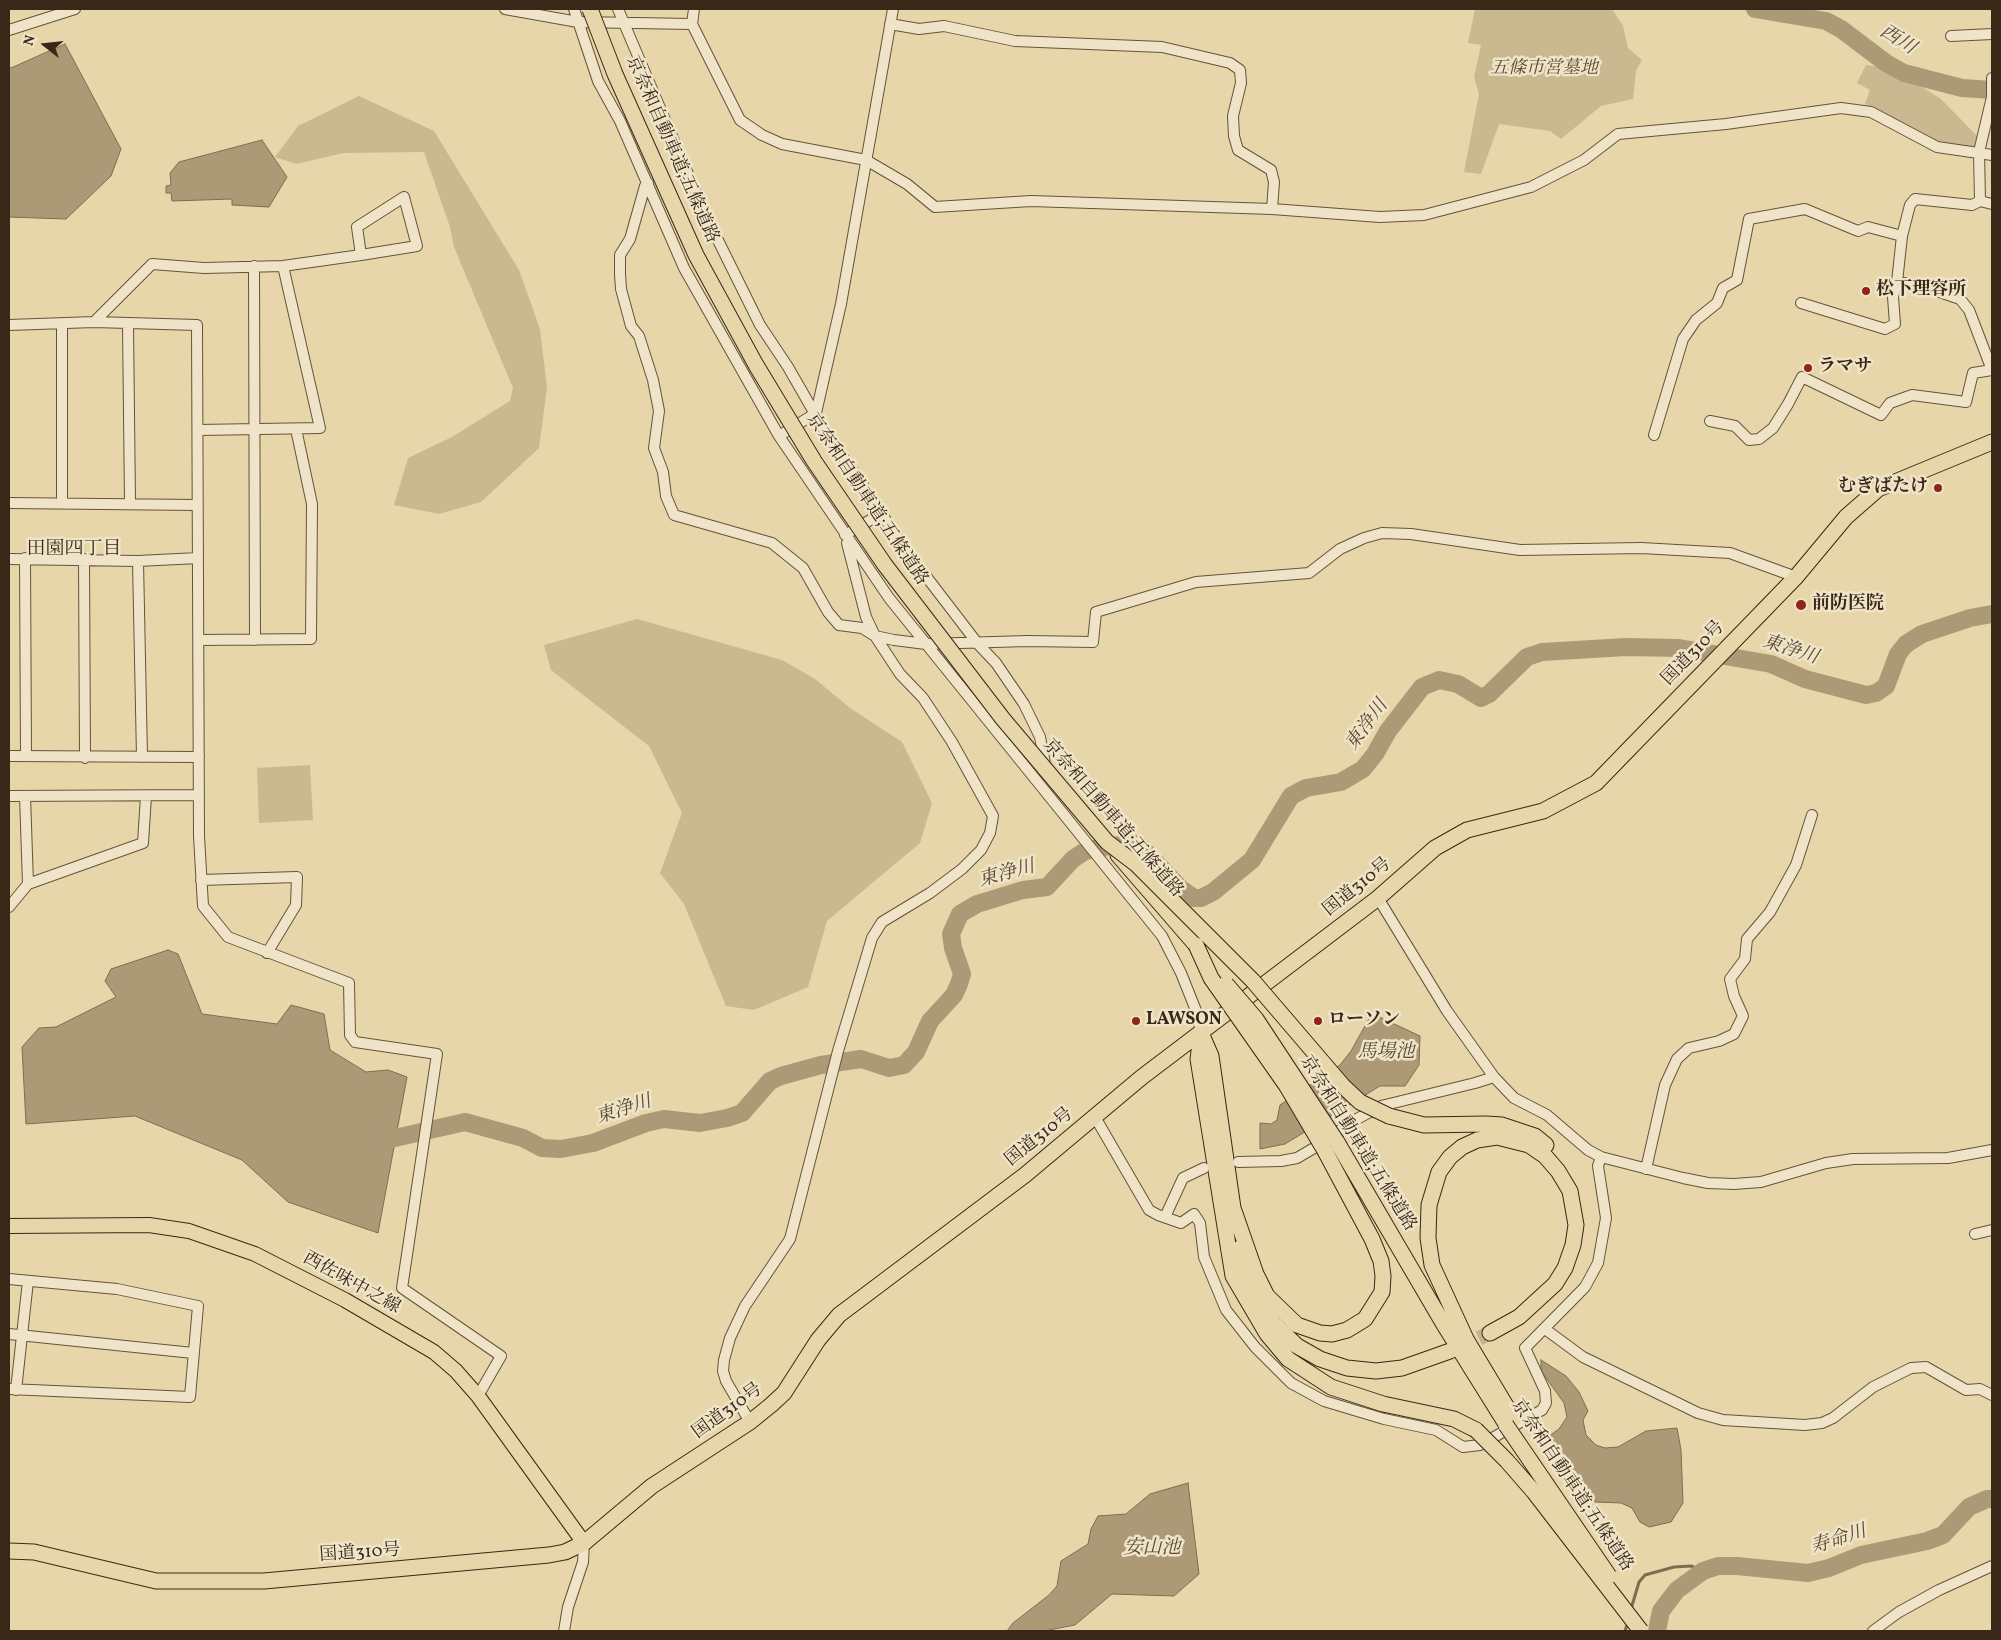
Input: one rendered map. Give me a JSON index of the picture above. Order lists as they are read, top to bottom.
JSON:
{
  "streets": {
    "highway": ["京奈和自動車道;五條道路", "国道310号"],
    "main road": ["西佐味中之線"]
  },
  "crossings": [
    ["国道310号", "西佐味中之線"]
  ],
  "districts": ["田園四丁目"],
  "water": [
    "西川",
    "東浄川",
    "馬場池",
    "寿命川",
    "安山池"
  ],
  "parks": ["五條市営墓地"],
  "places": [
    "松下理容所",
    "ラマサ",
    "むぎばたけ",
    "前防医院",
    "LAWSON",
    "ローソン"
  ],
  "north": "left"
}
